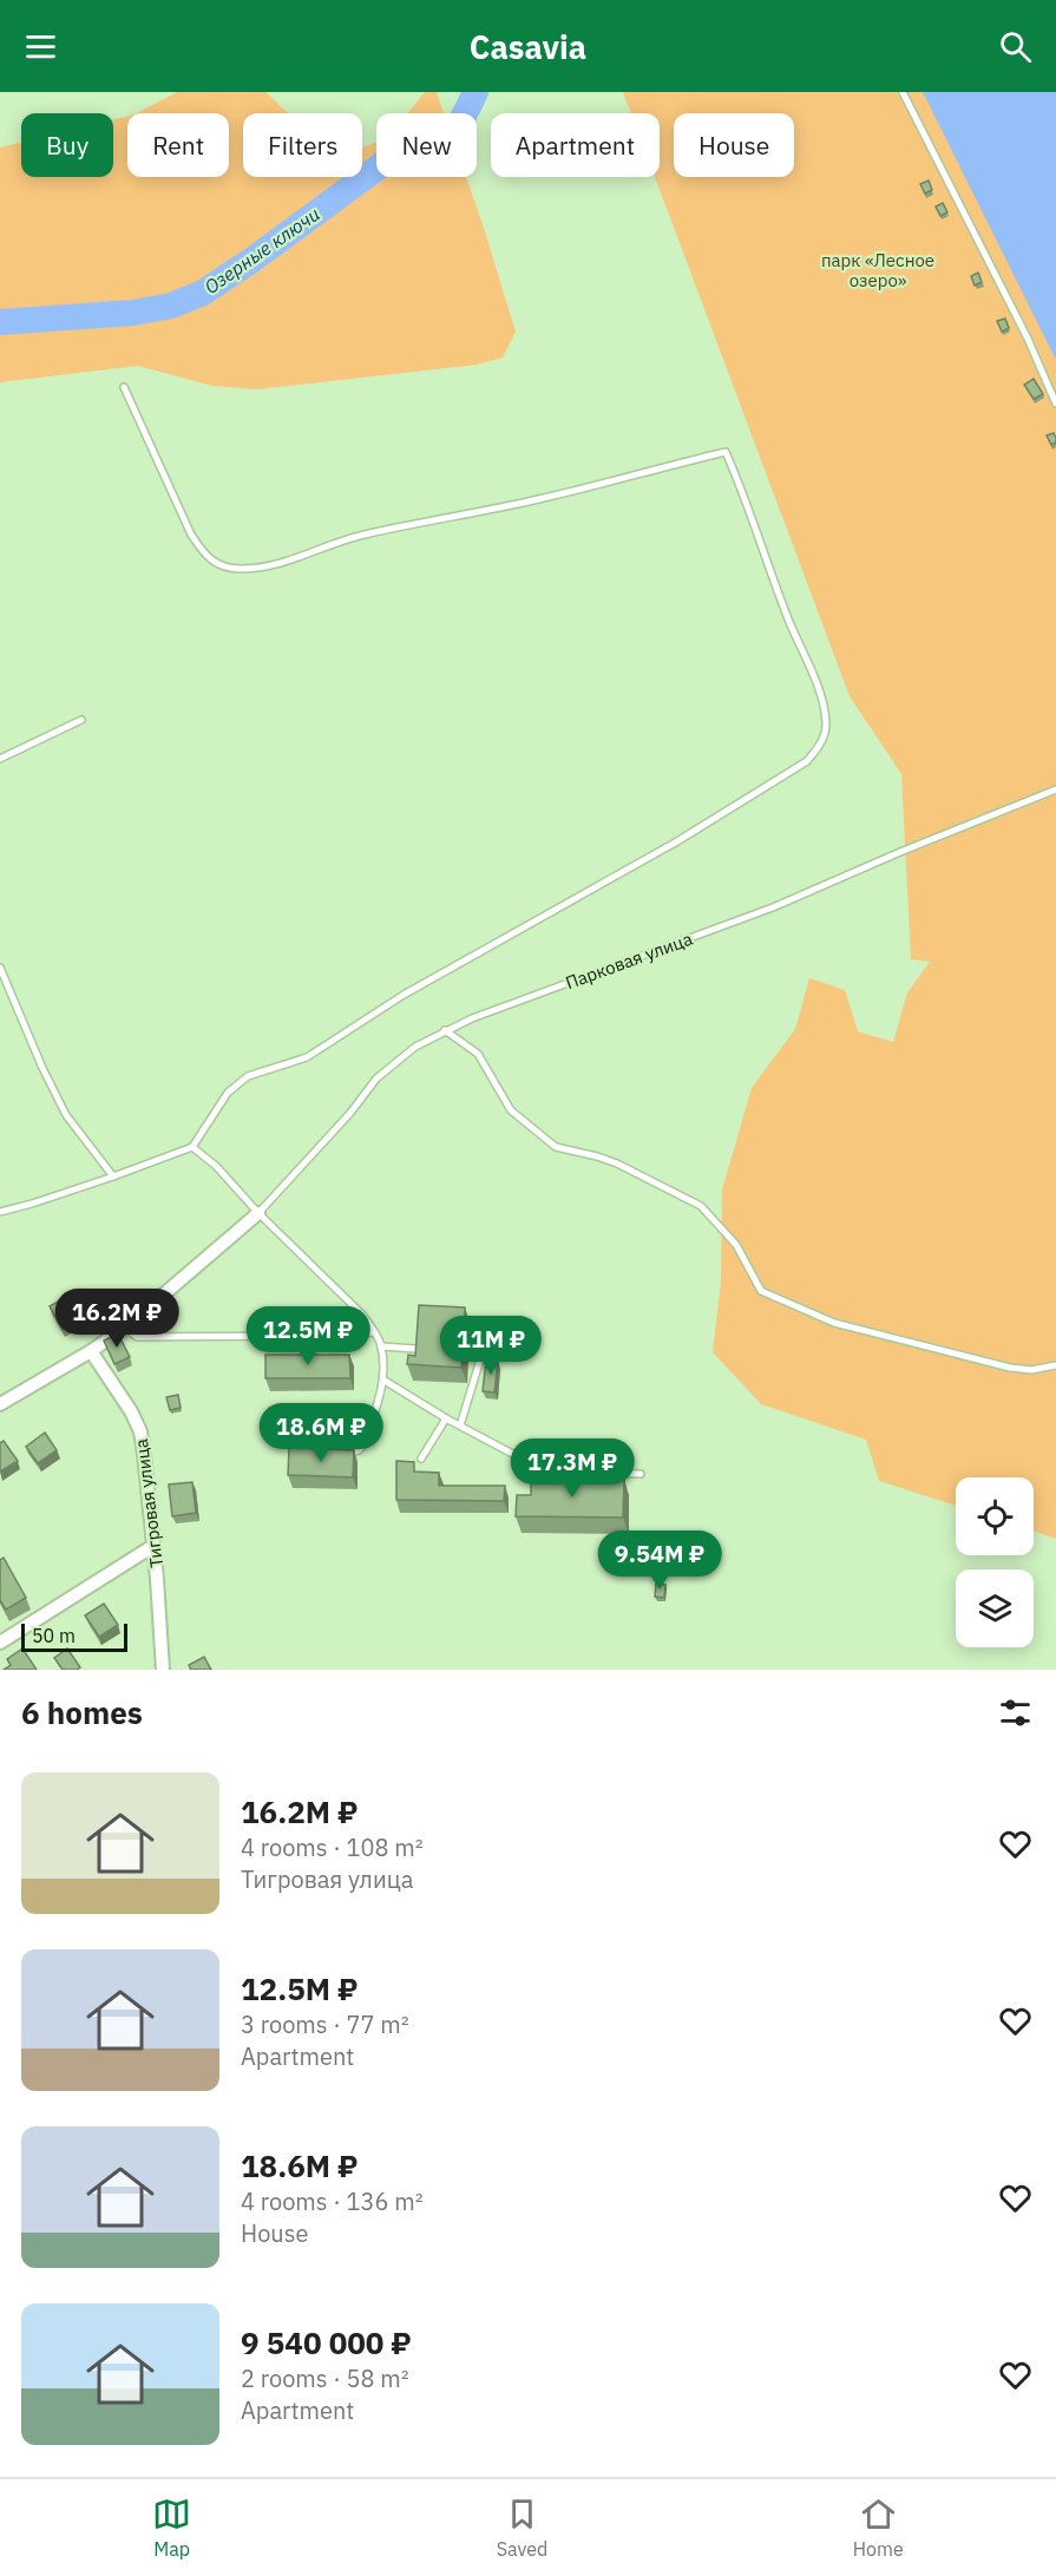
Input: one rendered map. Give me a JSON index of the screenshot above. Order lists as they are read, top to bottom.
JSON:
{
  "streets": {
    "street": ["Тигровая улица"],
    "lane": ["Парковая улица"]
  },
  "water": ["Озерные ключи"],
  "parks": ["парк «Лесное озеро»"],
  "scale_bar": "50 m",
  "page": {
    "header": "Casavia",
    "chip": [
      "Buy",
      "Rent",
      "Filters",
      "New",
      "Apartment",
      "House"
    ],
    "price": [
      "16.2M ₽",
      "12.5M ₽",
      "11M ₽",
      "18.6M ₽",
      "17.3M ₽",
      "9.54M ₽"
    ],
    "scale": "50 m",
    "heading": "6 homes",
    "list": [
      {
        "name": "16.2M ₽",
        "note": "4 rooms · 108 m² · Тигровая улица"
      },
      {
        "name": "12.5M ₽",
        "note": "3 rooms · 77 m² · Apartment"
      },
      {
        "name": "18.6M ₽",
        "note": "4 rooms · 136 m² · House"
      },
      {
        "name": "9 540 000 ₽",
        "note": "2 rooms · 58 m² · Apartment"
      }
    ],
    "tabs": ["Map", "Saved", "Home"]
  }
}
